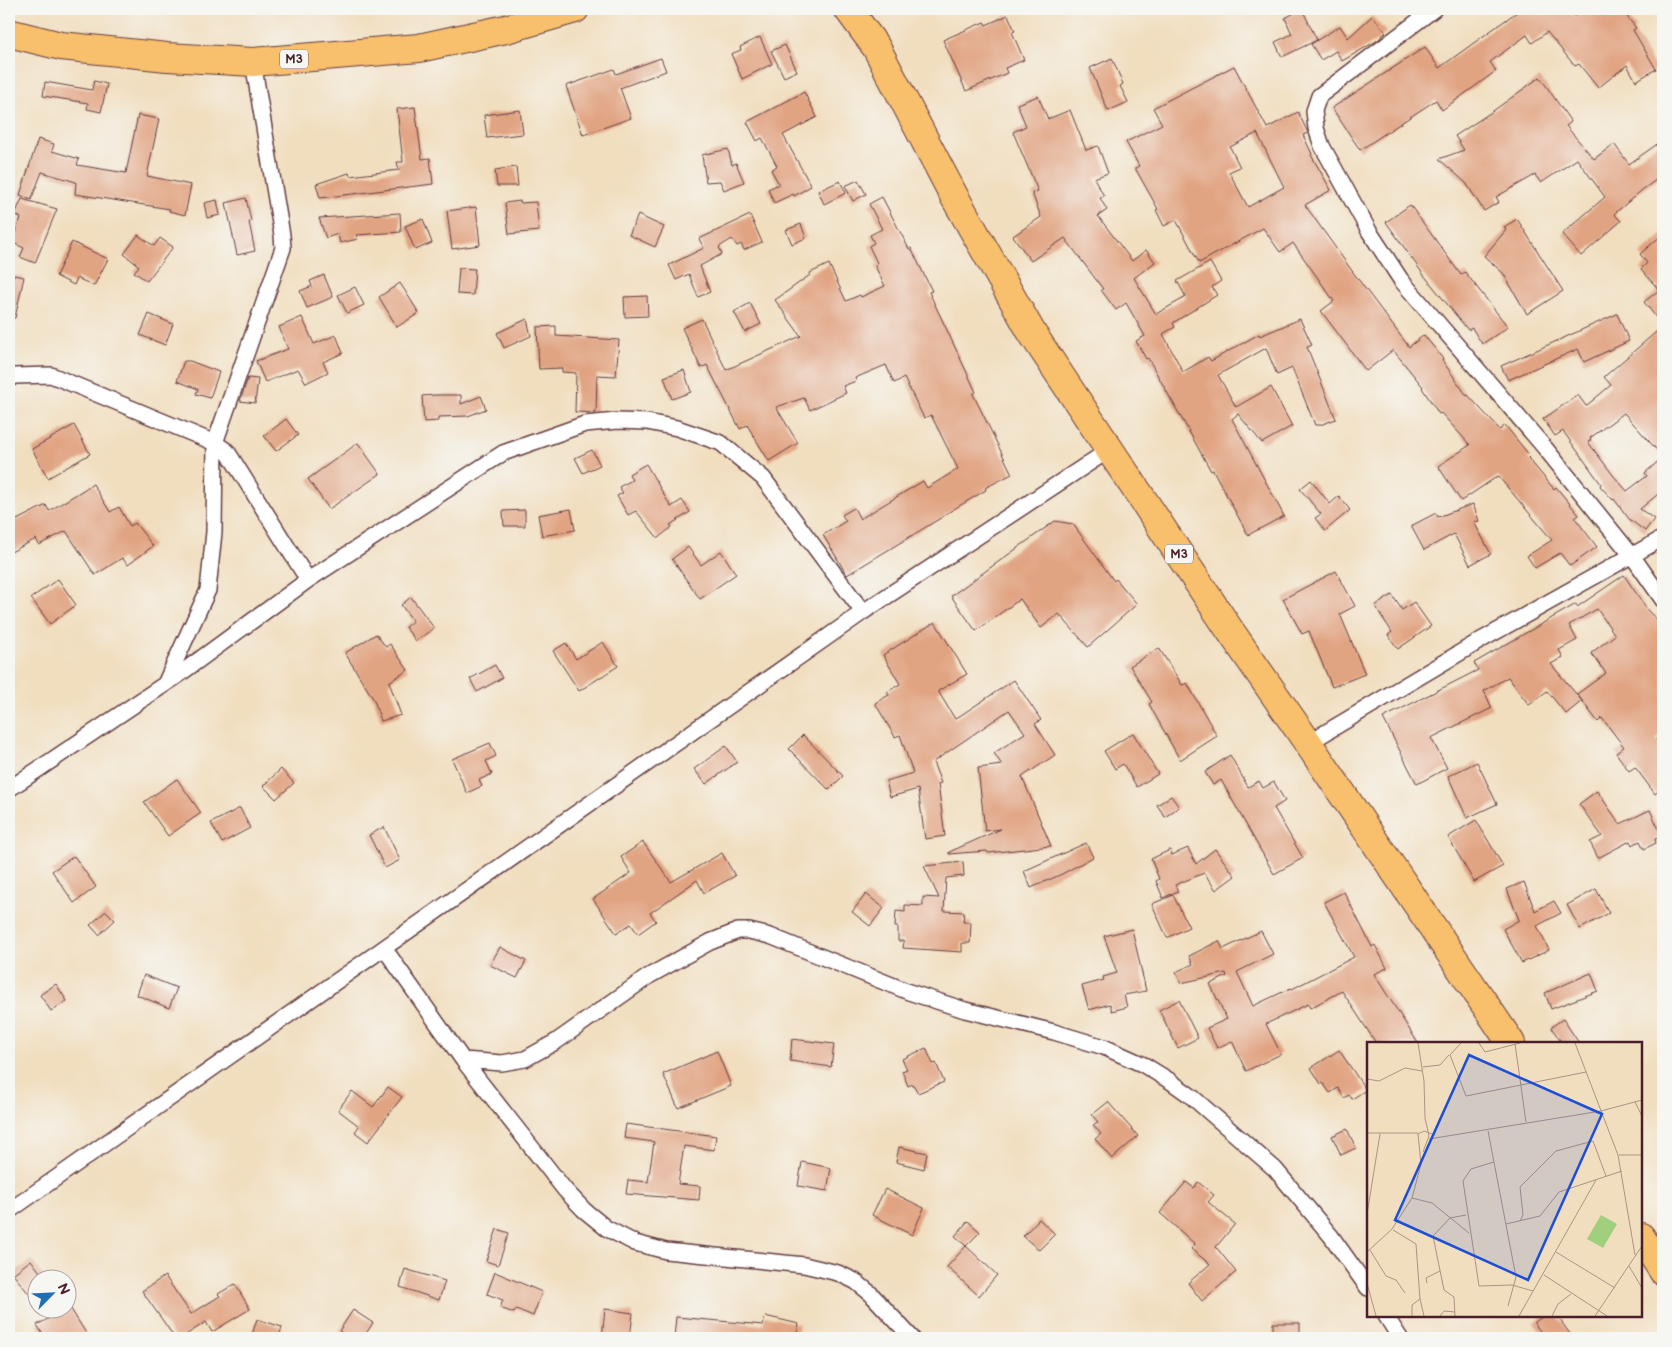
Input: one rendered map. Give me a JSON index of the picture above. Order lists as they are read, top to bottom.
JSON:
{
  "streets": {
    "highway": ["M3"]
  },
  "north": "top right"
}
